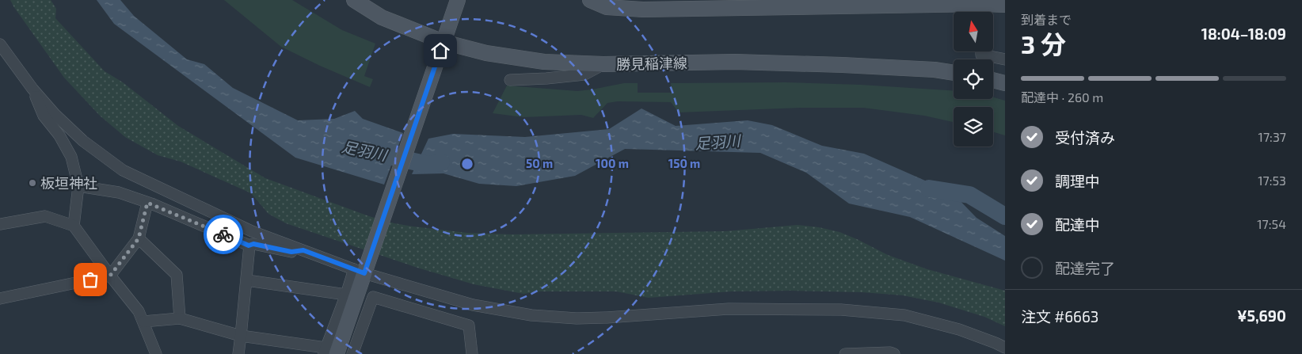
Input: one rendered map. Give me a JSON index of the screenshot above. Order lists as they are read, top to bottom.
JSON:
{
  "streets": {
    "main road": ["勝見稲津線"]
  },
  "water": ["足羽川"],
  "places": ["板垣神社"],
  "north": "top",
  "page": {
    "heading": ["3 分", "到着まで", "18:04–18:09"],
    "panel": ["注文 #6663", "¥5,690"],
    "bar": "配達中 · 260 m",
    "list": [
      ["受付済み", "17:37"],
      ["調理中", "17:53"],
      ["配達中", "17:54"],
      "配達完了"
    ]
  },
  "rings": ["50 m", "100 m", "150 m"]
}
